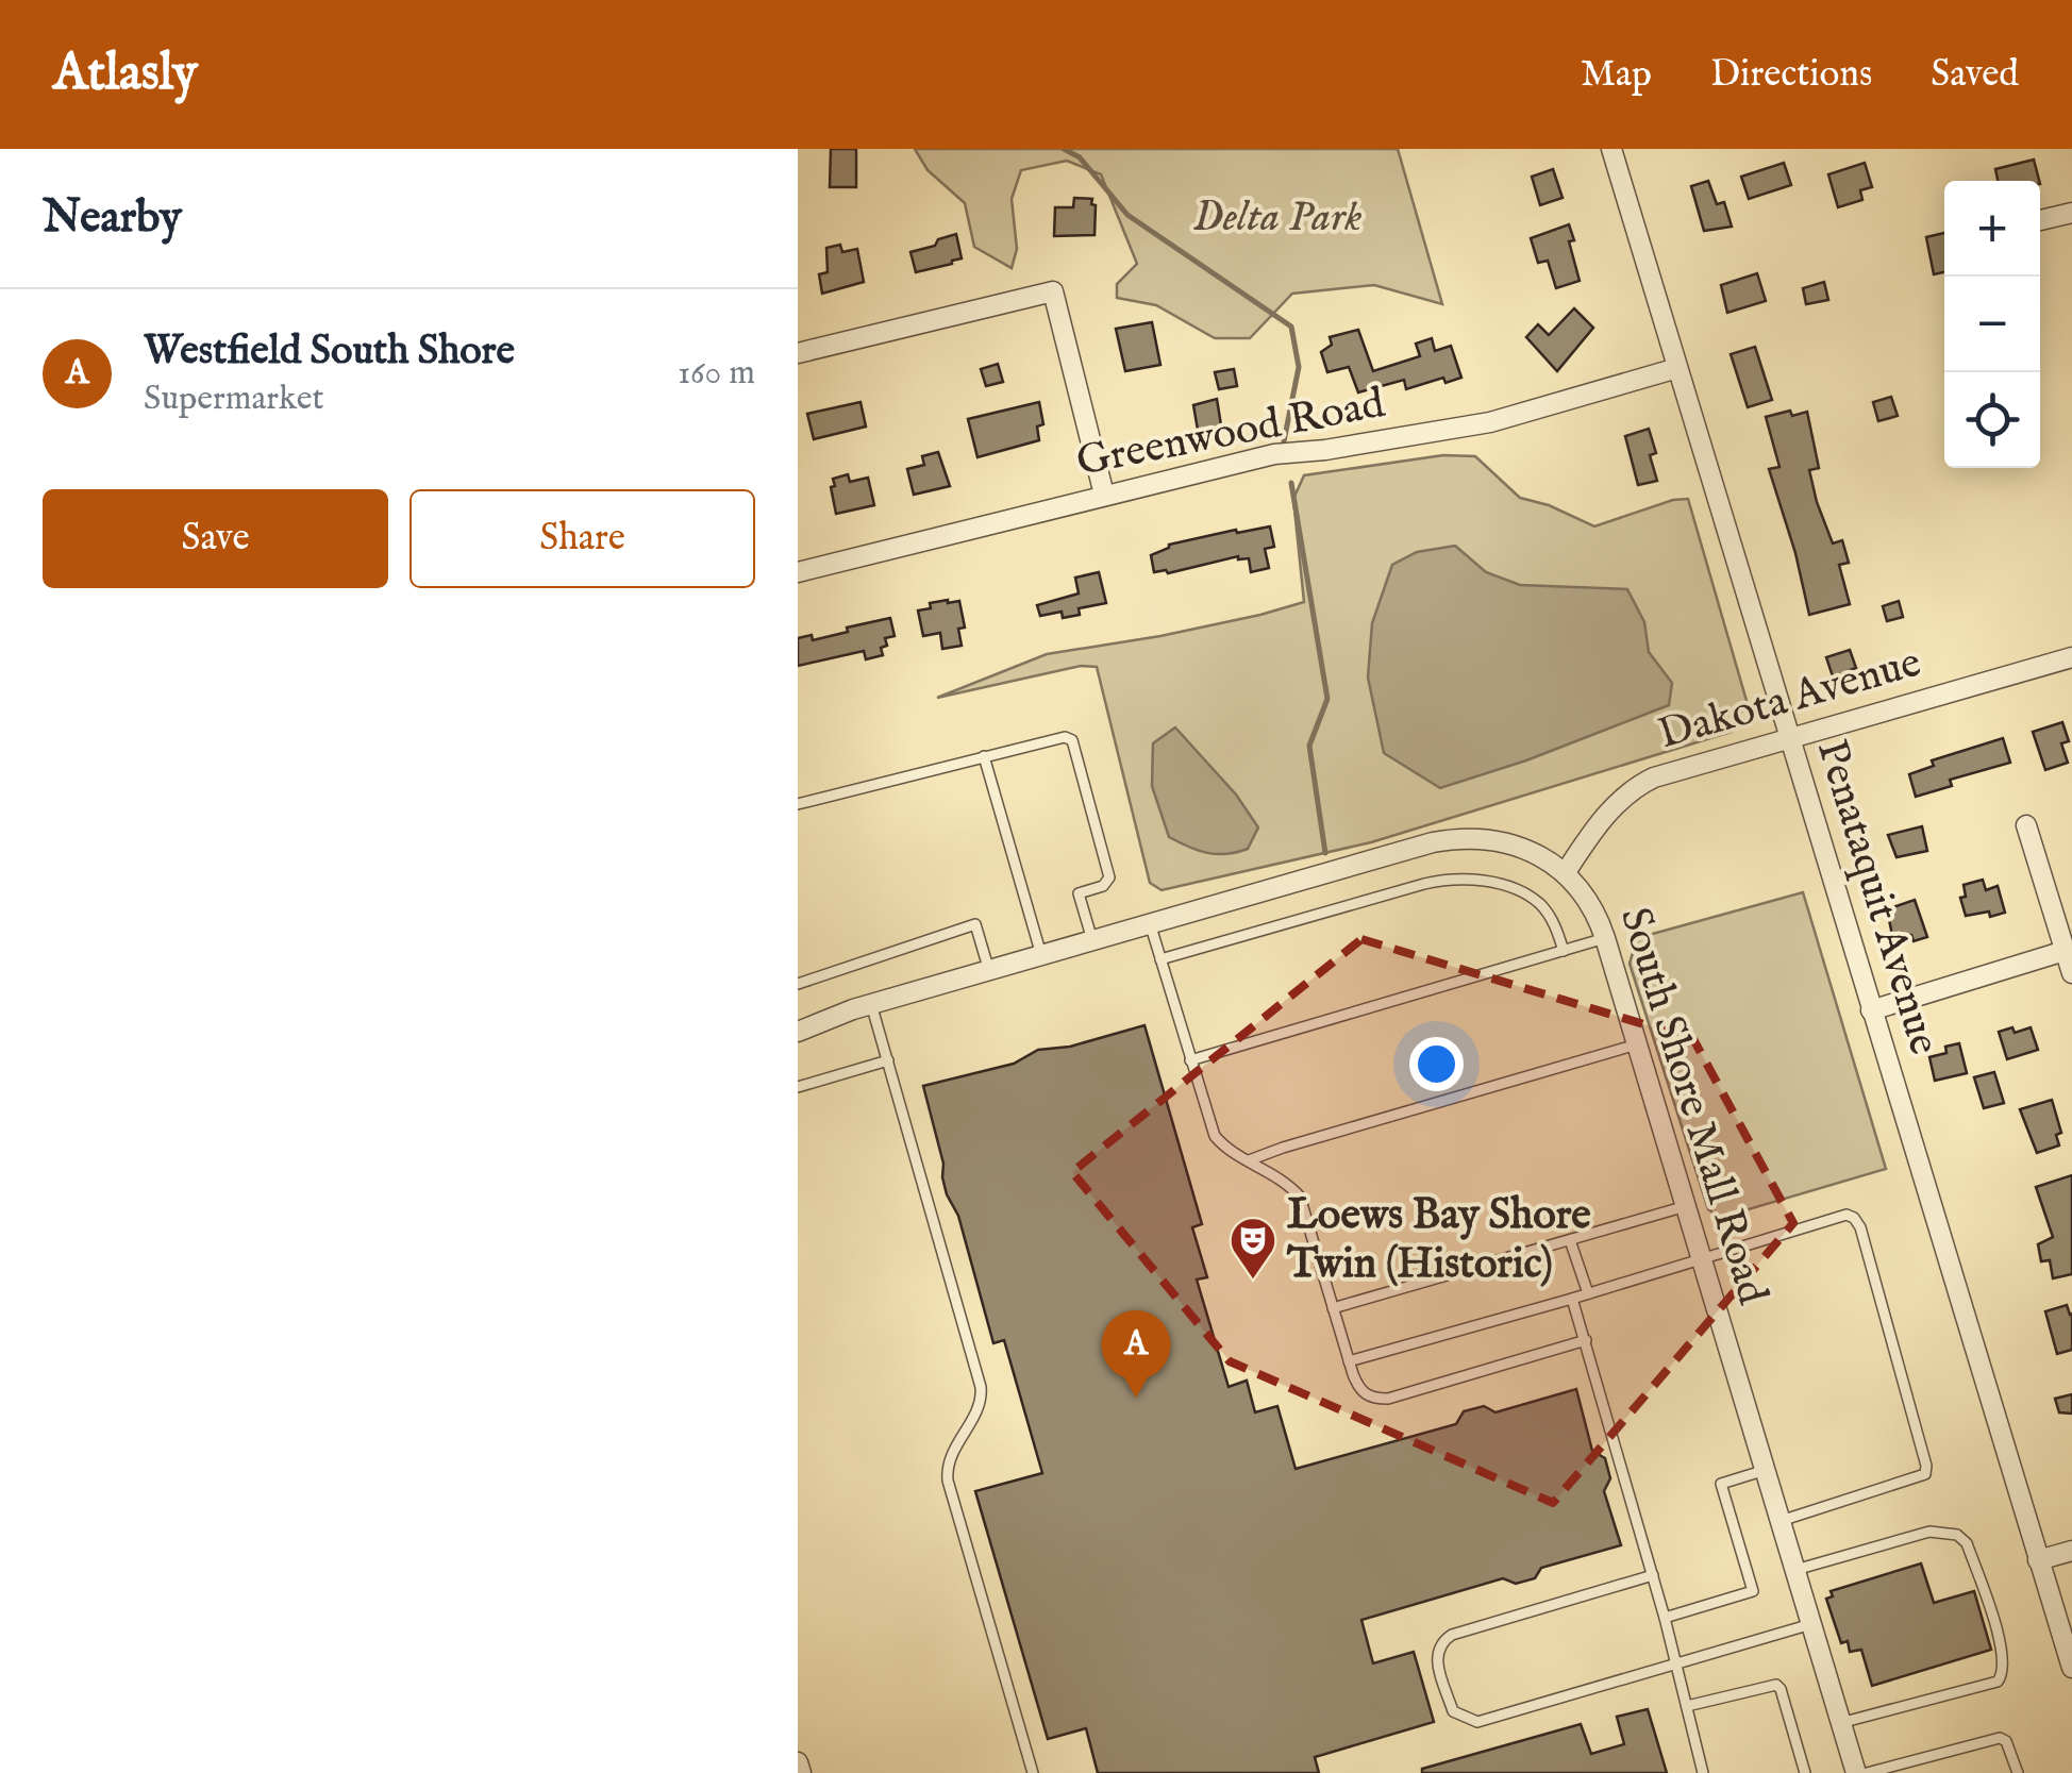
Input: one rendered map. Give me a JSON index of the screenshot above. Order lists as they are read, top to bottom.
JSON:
{
  "streets": {
    "street": [
      "Greenwood Road",
      "Dakota Avenue",
      "Penataquit Avenue",
      "South Shore Mall Road"
    ]
  },
  "crossings": [
    ["Greenwood Road", "Penataquit Avenue"],
    ["Dakota Avenue", "Penataquit Avenue"],
    ["Dakota Avenue", "South Shore Mall Road"]
  ],
  "parks": ["Delta Park"],
  "places": {
    "theatre": ["Loews Bay Shore Twin (Historic)"]
  },
  "page": {
    "header": "Atlasly",
    "nav": ["Map", "Directions", "Saved"],
    "heading": "Nearby",
    "map_buttons": ["+", "−"],
    "list": [
      {
        "mark": "A",
        "name": "Westfield South Shore",
        "note": "Supermarket",
        "value": "160 m"
      }
    ],
    "buttons": ["Save", "Share"],
    "pins": "A"
  }
}
